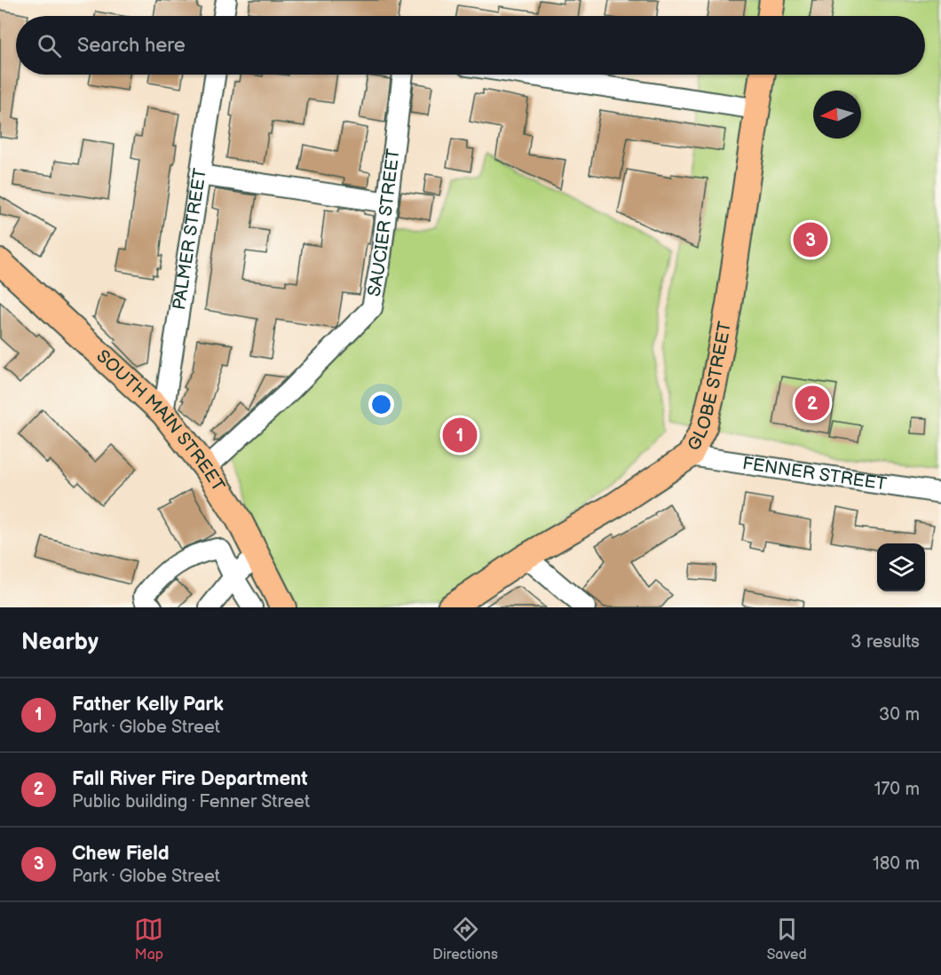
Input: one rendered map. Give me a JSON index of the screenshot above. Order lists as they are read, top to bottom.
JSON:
{
  "streets": {
    "main road": ["GLOBE STREET", "SOUTH MAIN STREET"],
    "street": ["SAUCIER STREET", "PALMER STREET", "FENNER STREET"]
  },
  "crossings": [
    ["SAUCIER STREET", "SOUTH MAIN STREET"],
    ["PALMER STREET", "SOUTH MAIN STREET"],
    ["GLOBE STREET", "FENNER STREET"]
  ],
  "north": "left",
  "page": {
    "search": "Search here",
    "pins": ["3", "2", "1"],
    "heading": ["Nearby", "3 results"],
    "list": [
      {
        "mark": "1",
        "name": "Father Kelly Park",
        "note": "Park · Globe Street",
        "value": "30 m"
      },
      {
        "mark": "2",
        "name": "Fall River Fire Department",
        "note": "Public building · Fenner Street",
        "value": "170 m"
      },
      {
        "mark": "3",
        "name": "Chew Field",
        "note": "Park · Globe Street",
        "value": "180 m"
      }
    ],
    "nav": ["Map", "Directions", "Saved"]
  }
}
